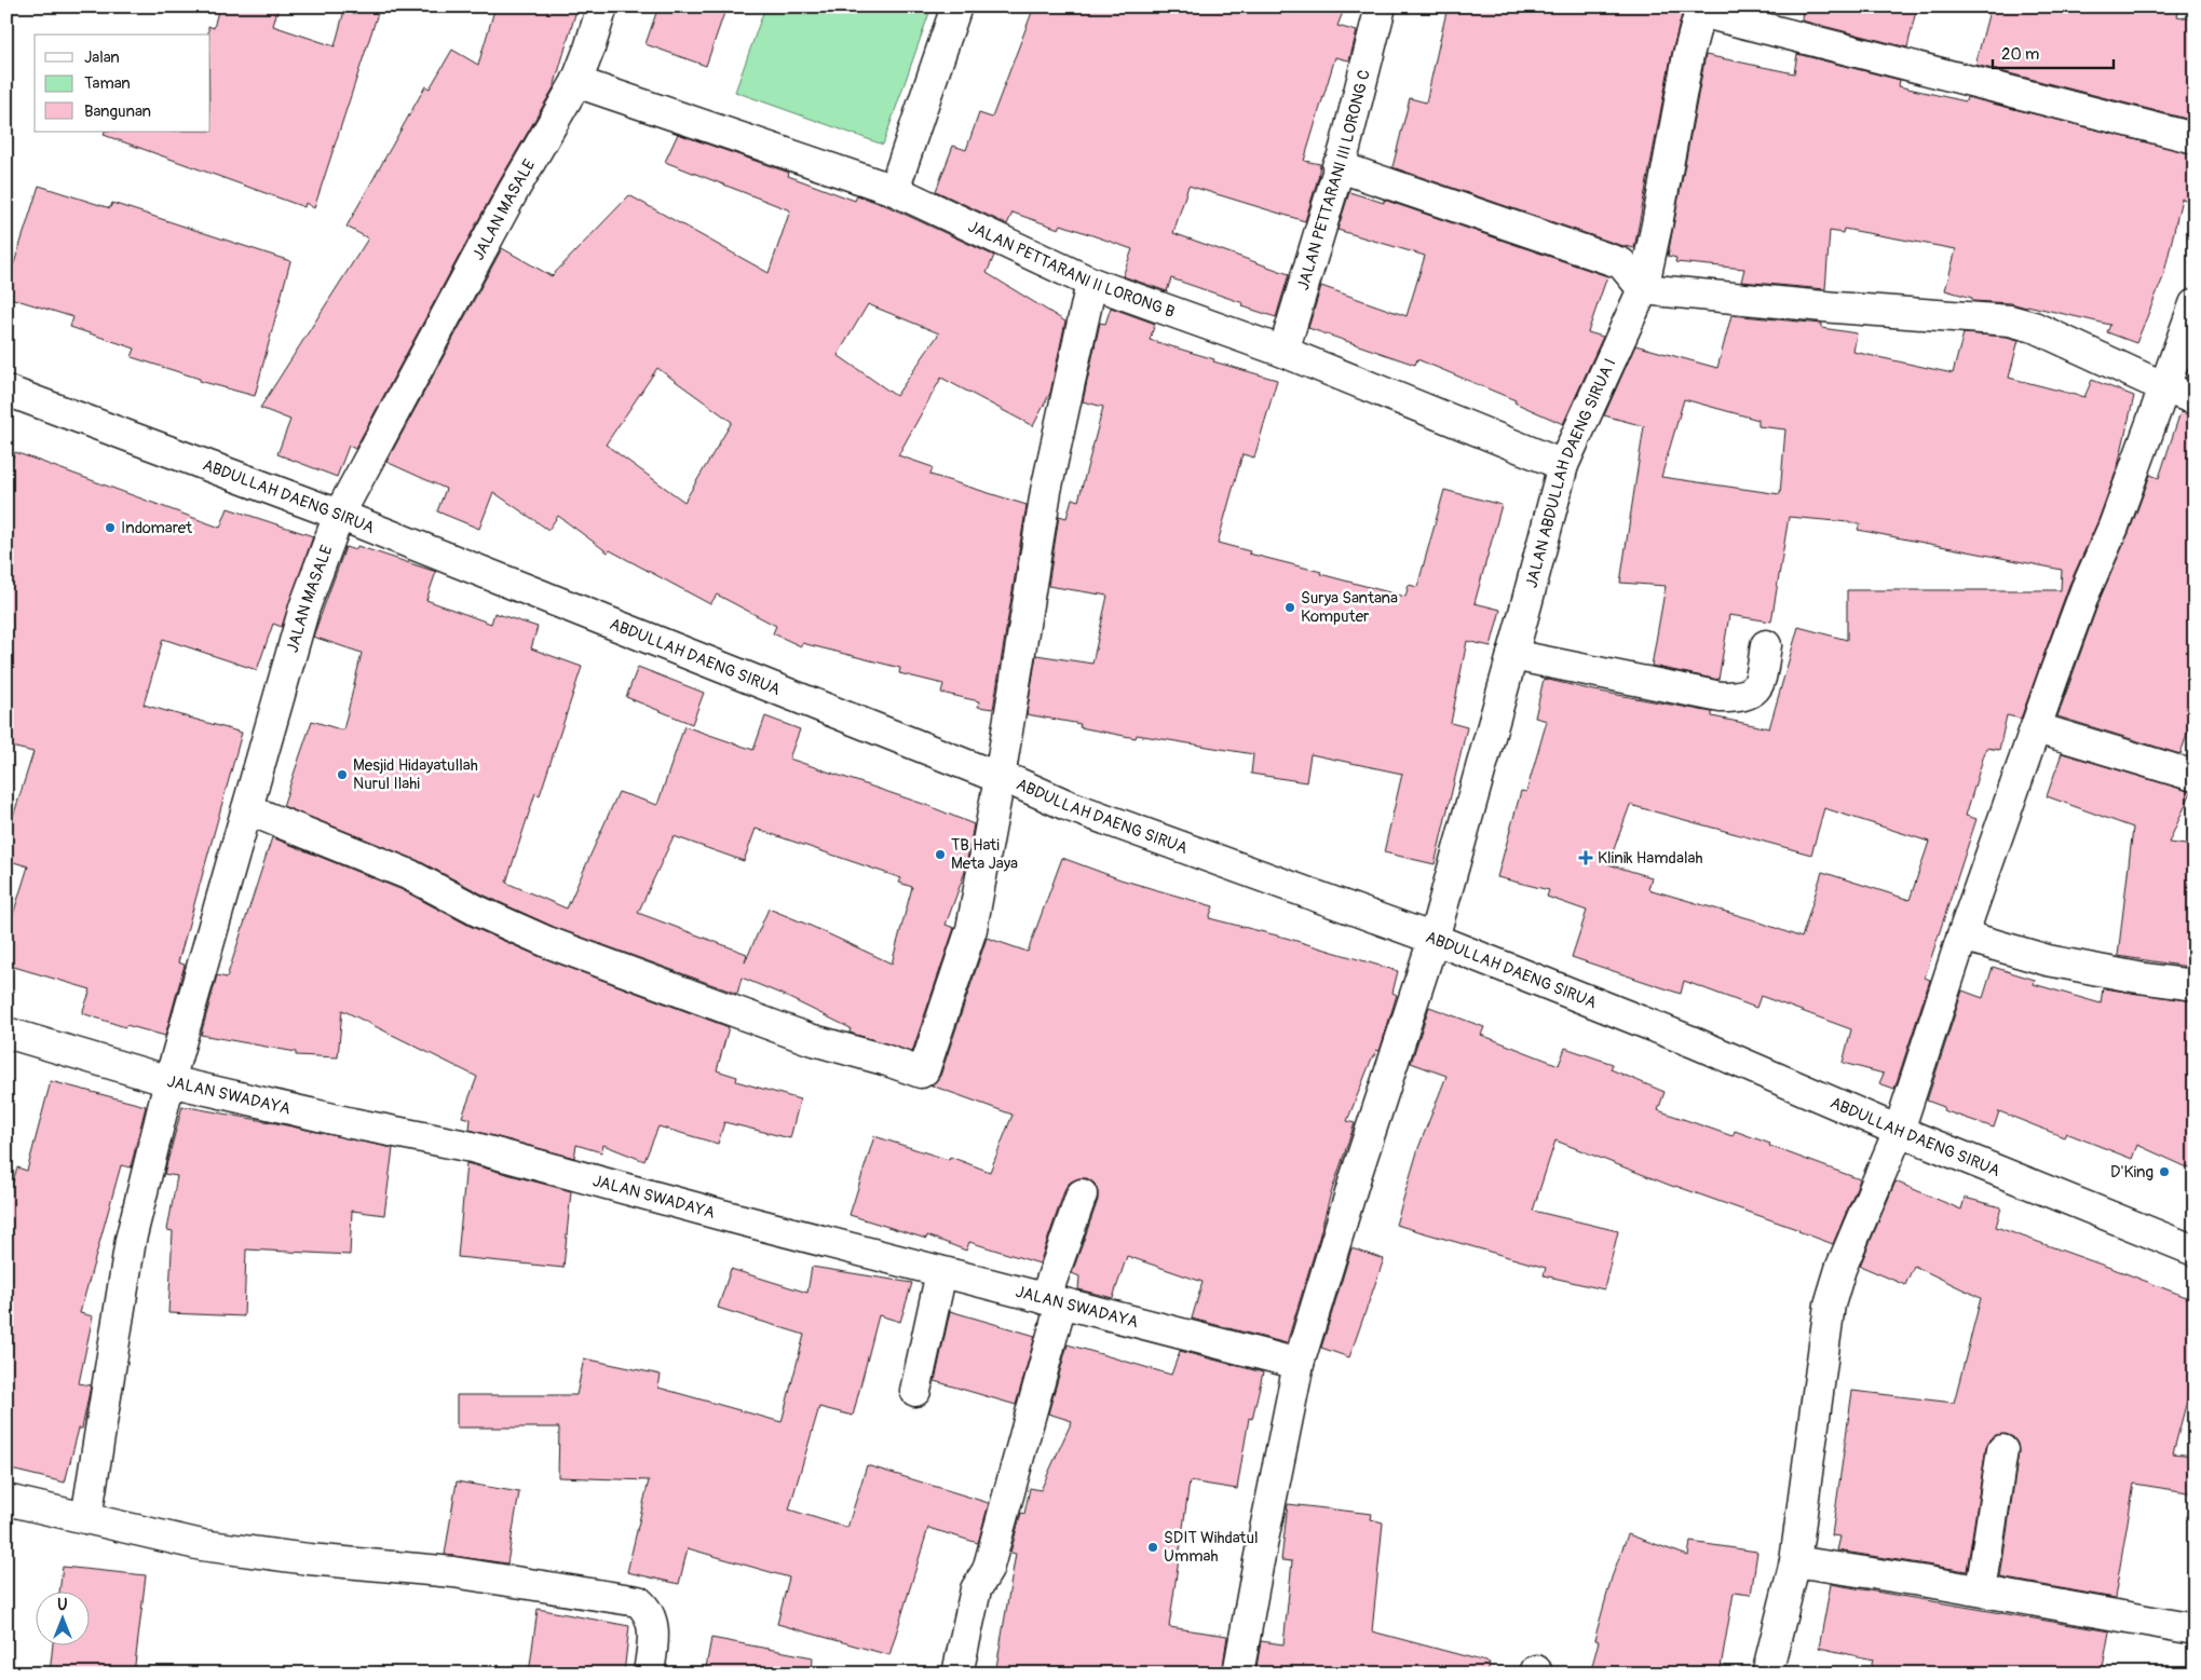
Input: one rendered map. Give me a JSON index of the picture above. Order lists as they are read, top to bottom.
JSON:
{
  "streets": {
    "street": [
      "JALAN PETTARANI III LORONG C",
      "JALAN MASALE",
      "JALAN PETTARANI II LORONG B",
      "JALAN ABDULLAH DAENG SIRUA I",
      "ABDULLAH DAENG SIRUA",
      "JALAN SWADAYA"
    ]
  },
  "crossings": [
    ["JALAN PETTARANI III LORONG C", "JALAN PETTARANI II LORONG B"],
    ["JALAN MASALE", "JALAN PETTARANI II LORONG B"],
    ["JALAN MASALE", "ABDULLAH DAENG SIRUA"],
    ["JALAN MASALE", "JALAN SWADAYA"],
    ["JALAN PETTARANI II LORONG B", "JALAN ABDULLAH DAENG SIRUA I"],
    ["JALAN ABDULLAH DAENG SIRUA I", "ABDULLAH DAENG SIRUA"],
    ["JALAN ABDULLAH DAENG SIRUA I", "JALAN SWADAYA"]
  ],
  "places": {
    "other": [
      "Indomaret",
      "Surya Santana Komputer",
      "Mesjid Hidayatullah Nurul Ilahi",
      "TB Hati Meta Jaya",
      "D'King",
      "SDIT Wihdatul Ummah"
    ],
    "health": ["Klinik Hamdalah"]
  },
  "legend": ["Jalan", "Taman", "Bangunan"],
  "scale_bar": "20 m",
  "north": "top"
}
